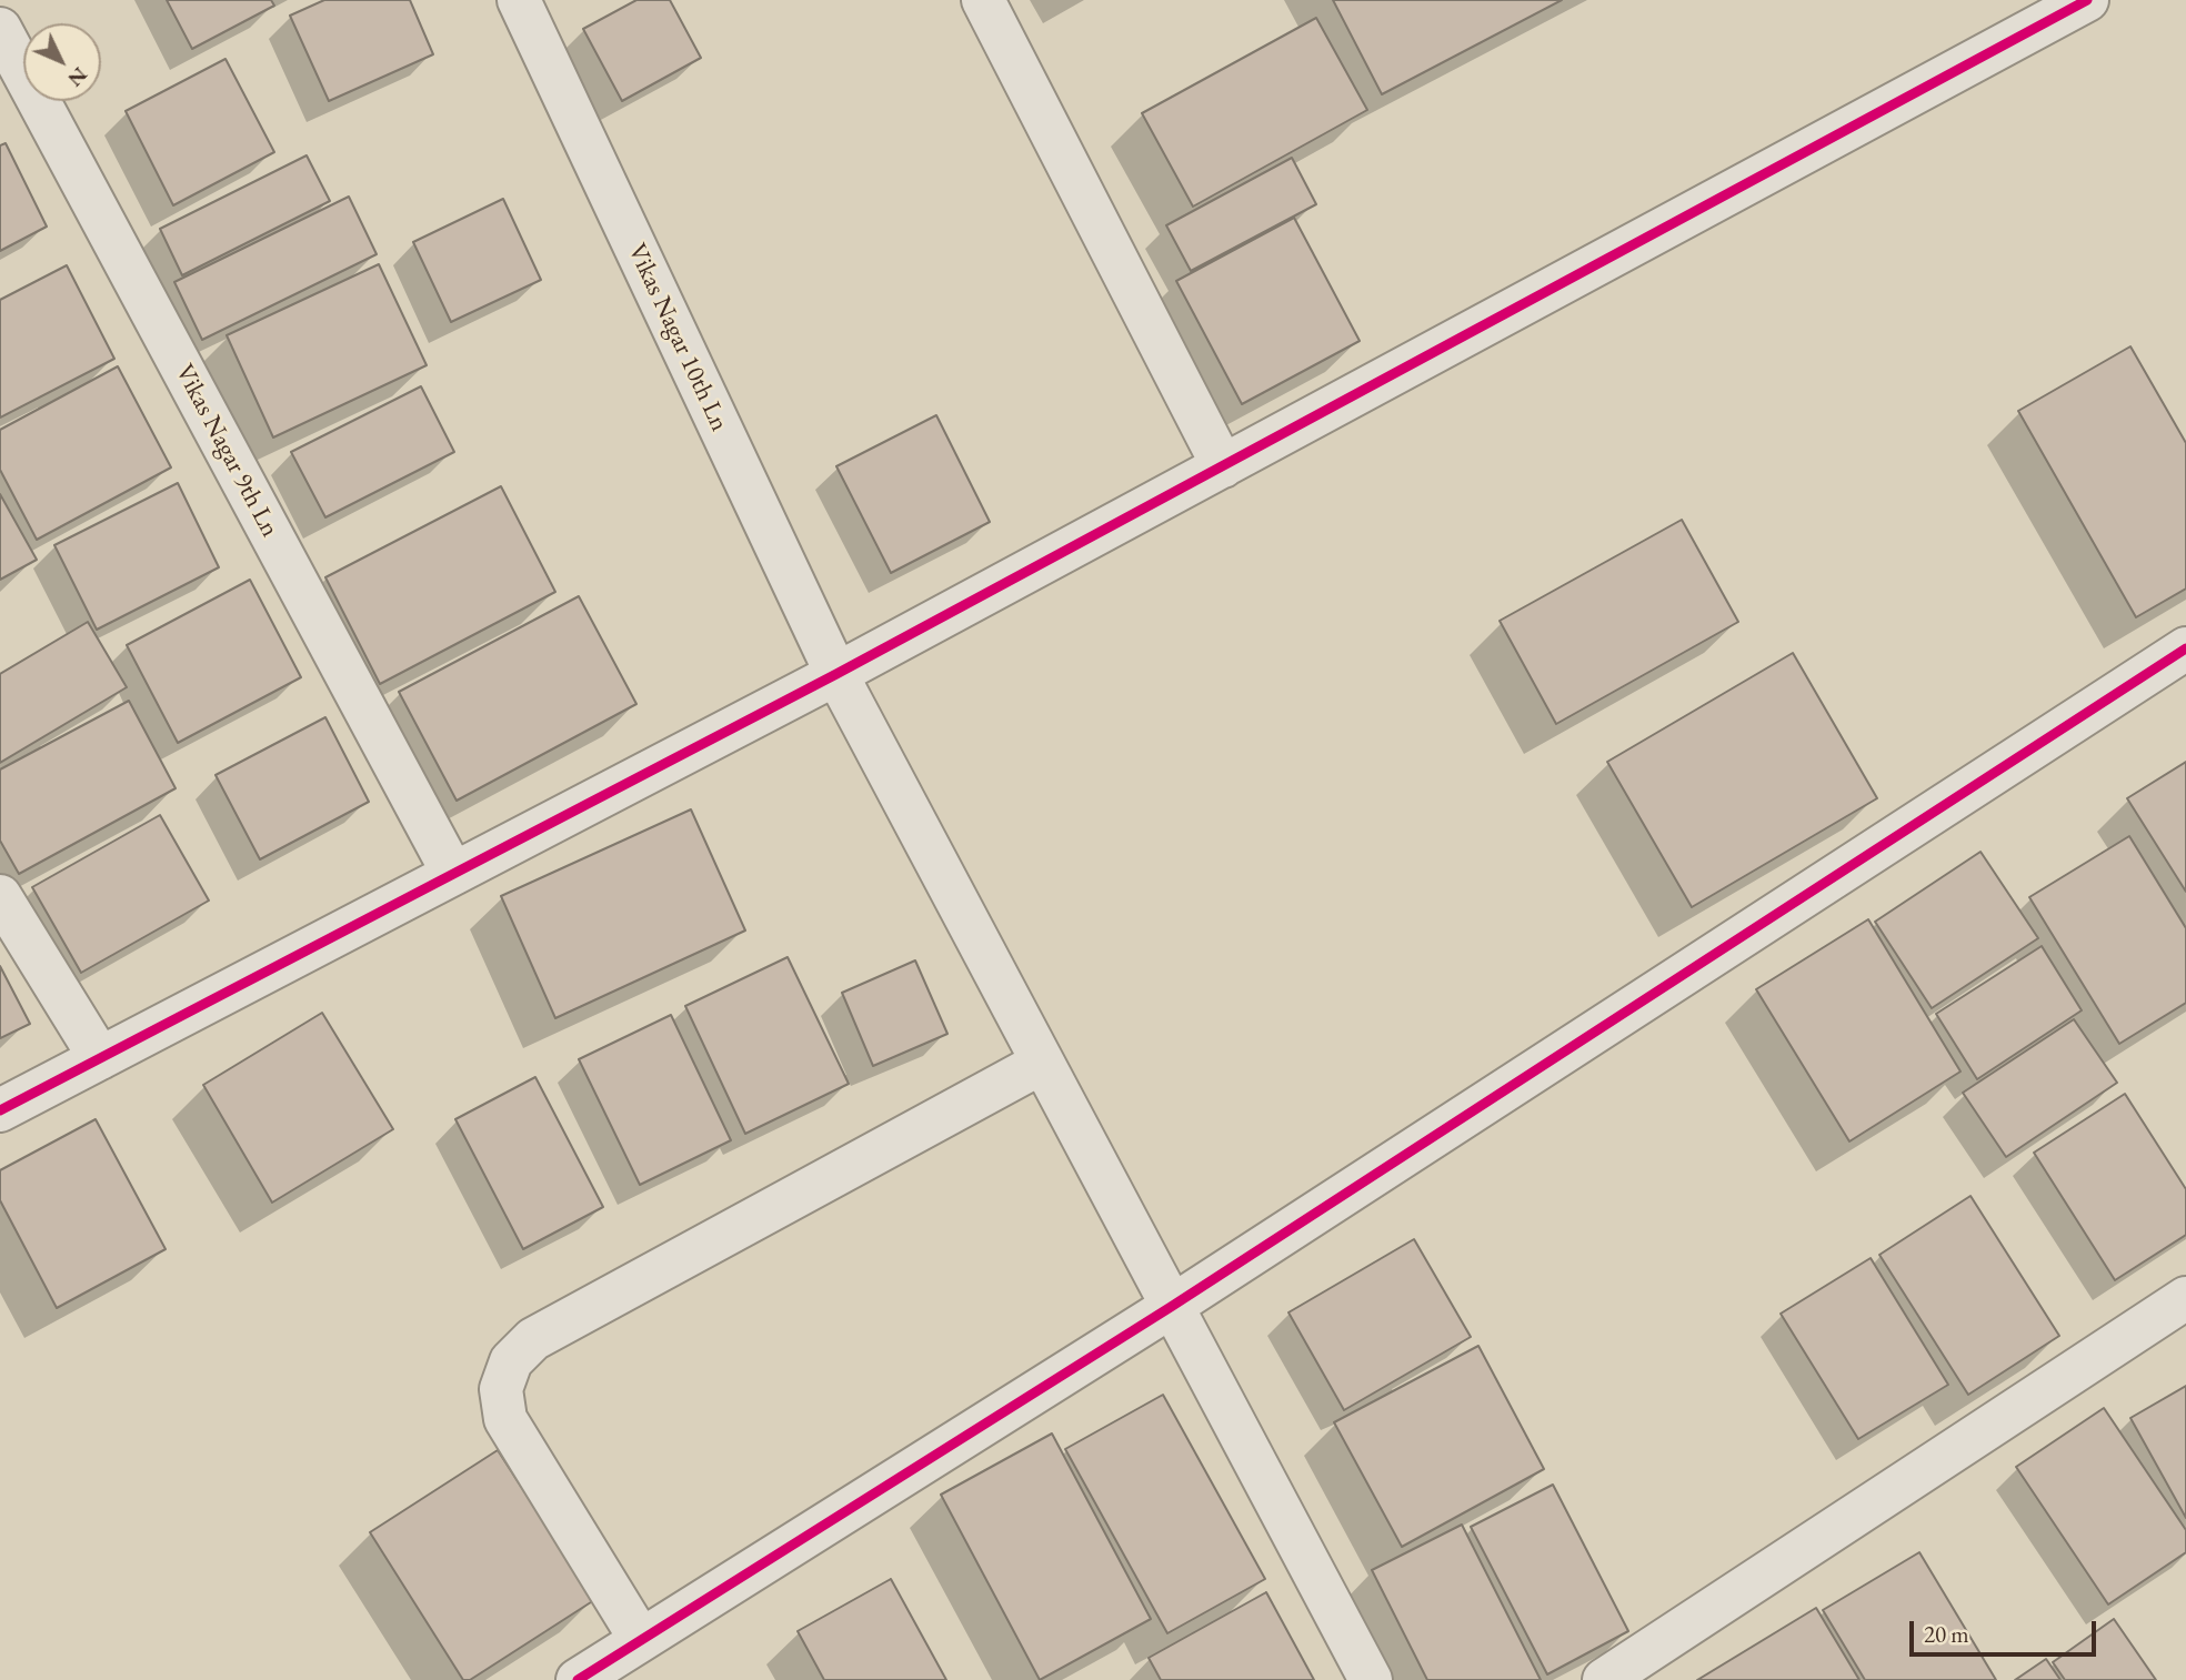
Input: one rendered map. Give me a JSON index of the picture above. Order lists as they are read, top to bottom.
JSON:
{
  "streets": {
    "street": ["Vikas Nagar 10th Ln", "Vikas Nagar 9th Ln"]
  },
  "scale_bar": "20 m",
  "north": "bottom right"
}
